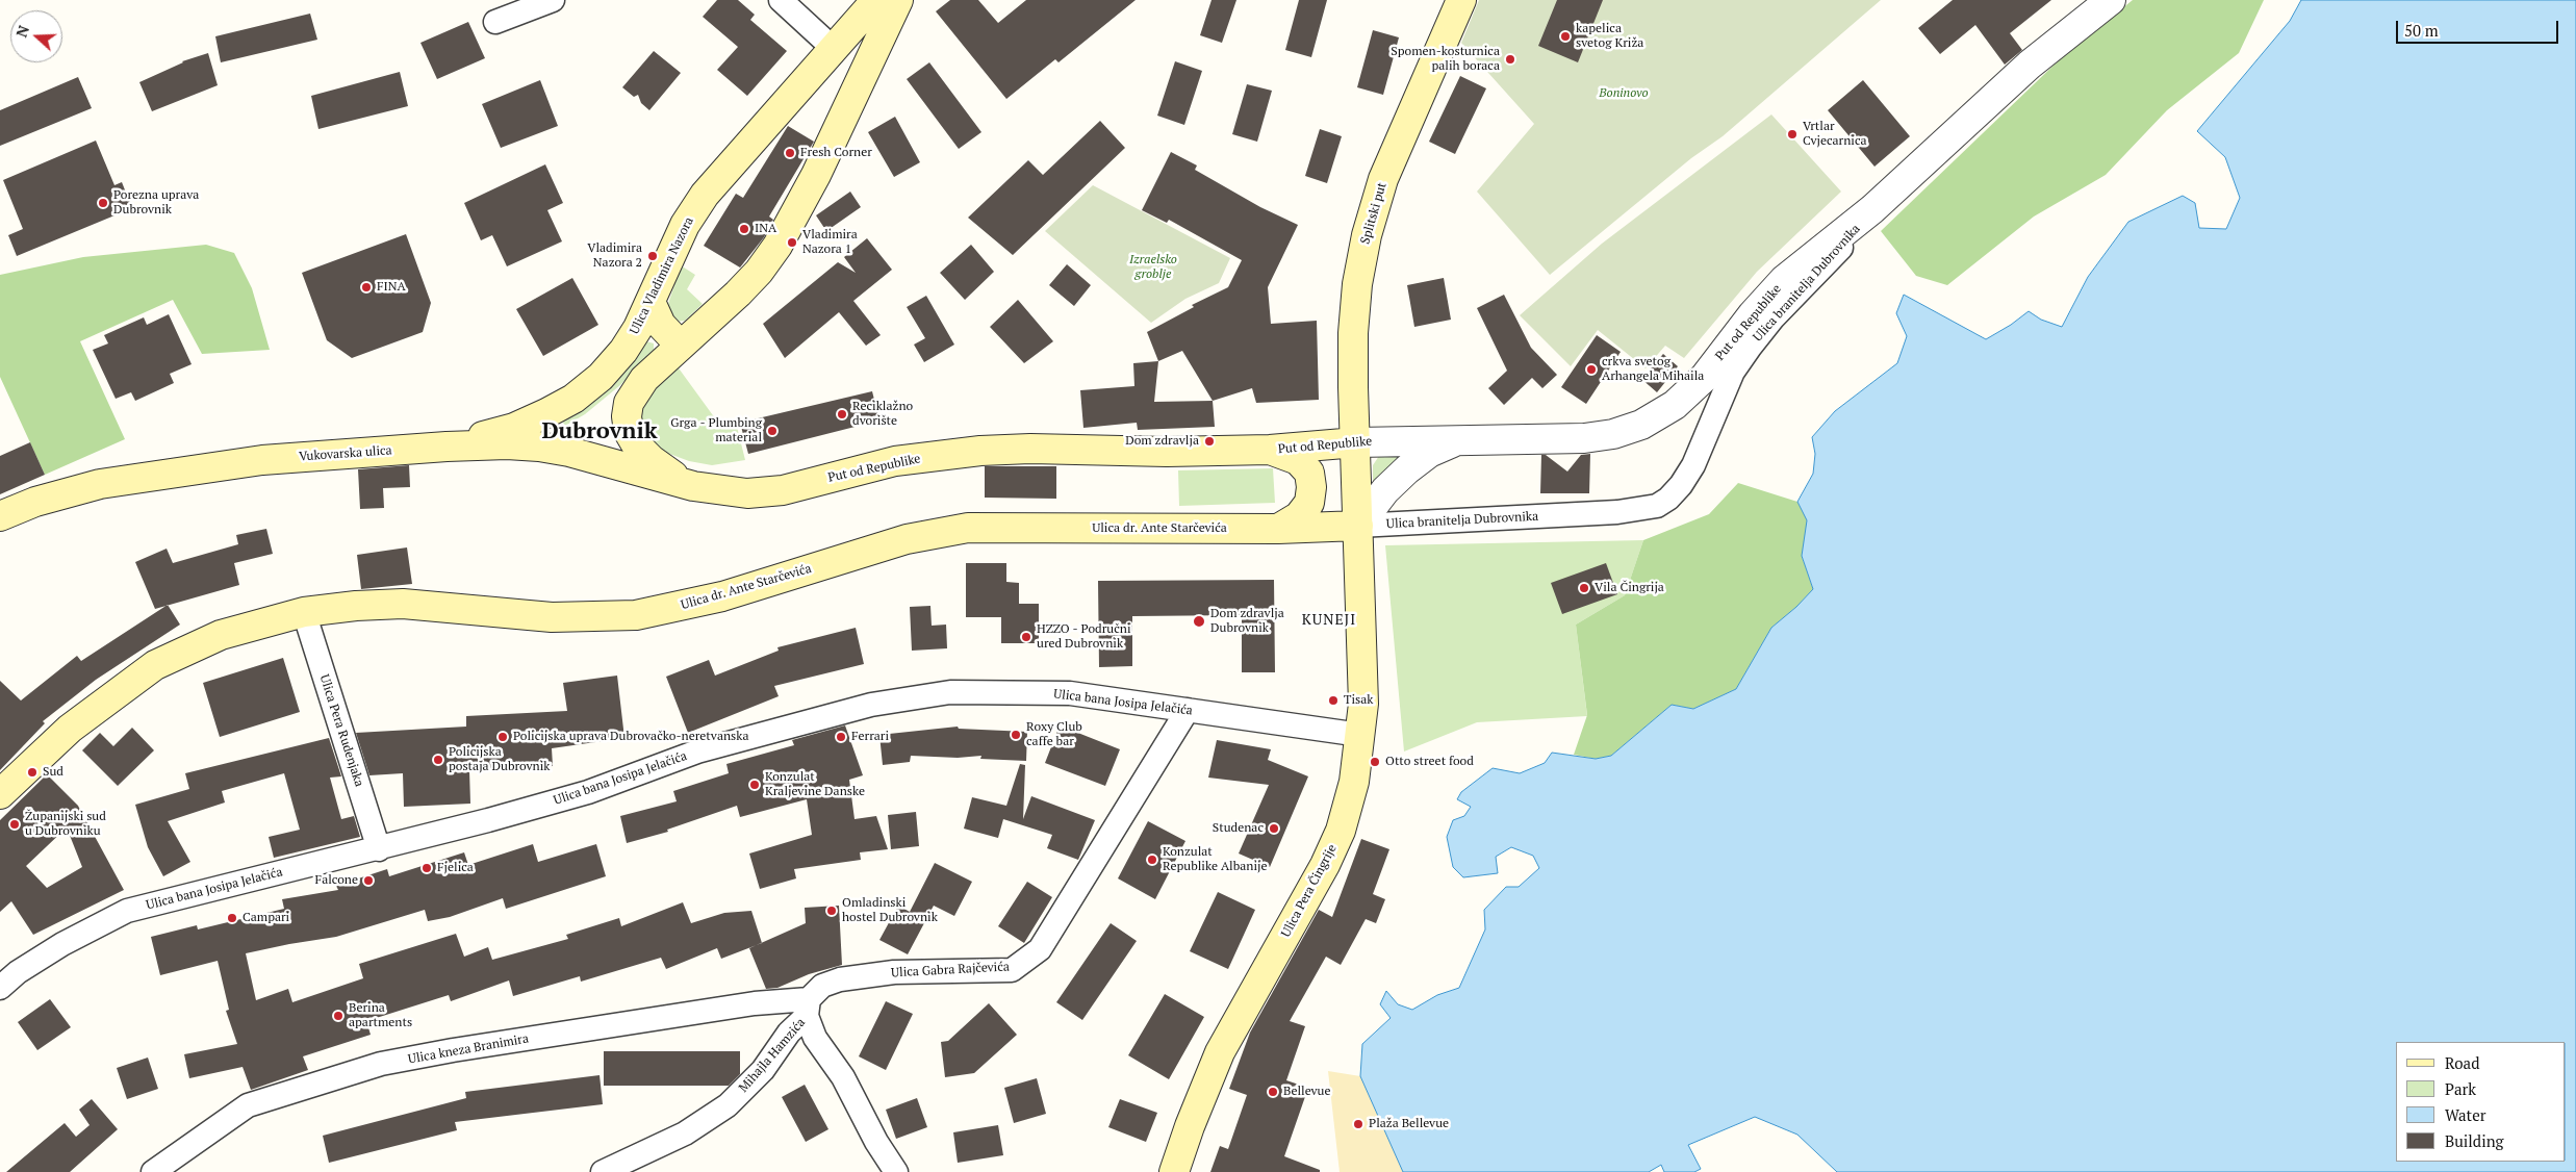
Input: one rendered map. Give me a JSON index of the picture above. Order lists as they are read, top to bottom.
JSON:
{
  "streets": {
    "main road": [
      "Splitski put",
      "Ulica Vladimira Nazora",
      "Put od Republike",
      "Vukovarska ulica",
      "Ulica dr. Ante Starčevića",
      "Ulica Pera Čingrije"
    ],
    "street": [
      "Ulica branitelja Dubrovnika",
      "Ulica bana Josipa Jelačića",
      "Ulica Pera Rudenjaka",
      "Ulica Gabra Rajčevića",
      "Ulica kneza Branimira",
      "Mihajla Hamzića"
    ]
  },
  "crossings": [
    ["Splitski put", "Ulica branitelja Dubrovnika"],
    ["Splitski put", "Put od Republike"],
    ["Splitski put", "Ulica dr. Ante Starčevića"],
    ["Splitski put", "Ulica Pera Čingrije"],
    ["Ulica Vladimira Nazora", "Vukovarska ulica"],
    ["Ulica branitelja Dubrovnika", "Put od Republike"],
    ["Ulica branitelja Dubrovnika", "Ulica dr. Ante Starčevića"],
    ["Ulica branitelja Dubrovnika", "Ulica Pera Čingrije"],
    ["Put od Republike", "Vukovarska ulica"],
    ["Ulica dr. Ante Starčevića", "Ulica Pera Rudenjaka"],
    ["Ulica dr. Ante Starčevića", "Ulica Pera Čingrije"],
    ["Ulica bana Josipa Jelačića", "Ulica Pera Rudenjaka"],
    ["Ulica bana Josipa Jelačića", "Ulica Pera Čingrije"],
    ["Ulica bana Josipa Jelačića", "Ulica Gabra Rajčevića"],
    ["Ulica Gabra Rajčevića", "Ulica kneza Branimira"],
    ["Ulica Gabra Rajčevića", "Mihajla Hamzića"],
    ["Ulica kneza Branimira", "Mihajla Hamzića"]
  ],
  "districts": ["Dubrovnik", "KUNEJI"],
  "parks": ["Boninovo", "Izraelsko groblje"],
  "places": [
    "kapelica svetog Križa",
    "Spomen-kosturnica palih boraca",
    "Vrtlar Cvjecarnica",
    "Fresh Corner",
    "Porezna uprava Dubrovnik",
    "INA",
    "Vladimira Nazora 1",
    "Vladimira Nazora 2",
    "FINA",
    "crkva svetog Arhangela Mihaila",
    "Reciklažno dvorište",
    "Grga - Plumbing material",
    "Dom zdravlja",
    "Vila Čingrija",
    "Dom zdravlja Dubrovnik",
    "HZZO - Područni ured Dubrovnik",
    "Tisak",
    "Roxy Club caffe bar",
    "Policijska uprava Dubrovačko-neretvanska",
    "Ferrari",
    "Policijska postaja Dubrovnik",
    "Otto street food",
    "Sud",
    "Konzulat Kraljevine Danske",
    "Županijski sud u Dubrovniku",
    "Studenac",
    "Konzulat Republike Albanije",
    "Fjelica",
    "Falcone",
    "Omladinski hostel Dubrovnik",
    "Campari",
    "Berina apartments",
    "Bellevue",
    "Plaža Bellevue"
  ],
  "legend": [
    "Road",
    "Park",
    "Water",
    "Building"
  ],
  "scale_bar": "50 m",
  "north": "left"
}
